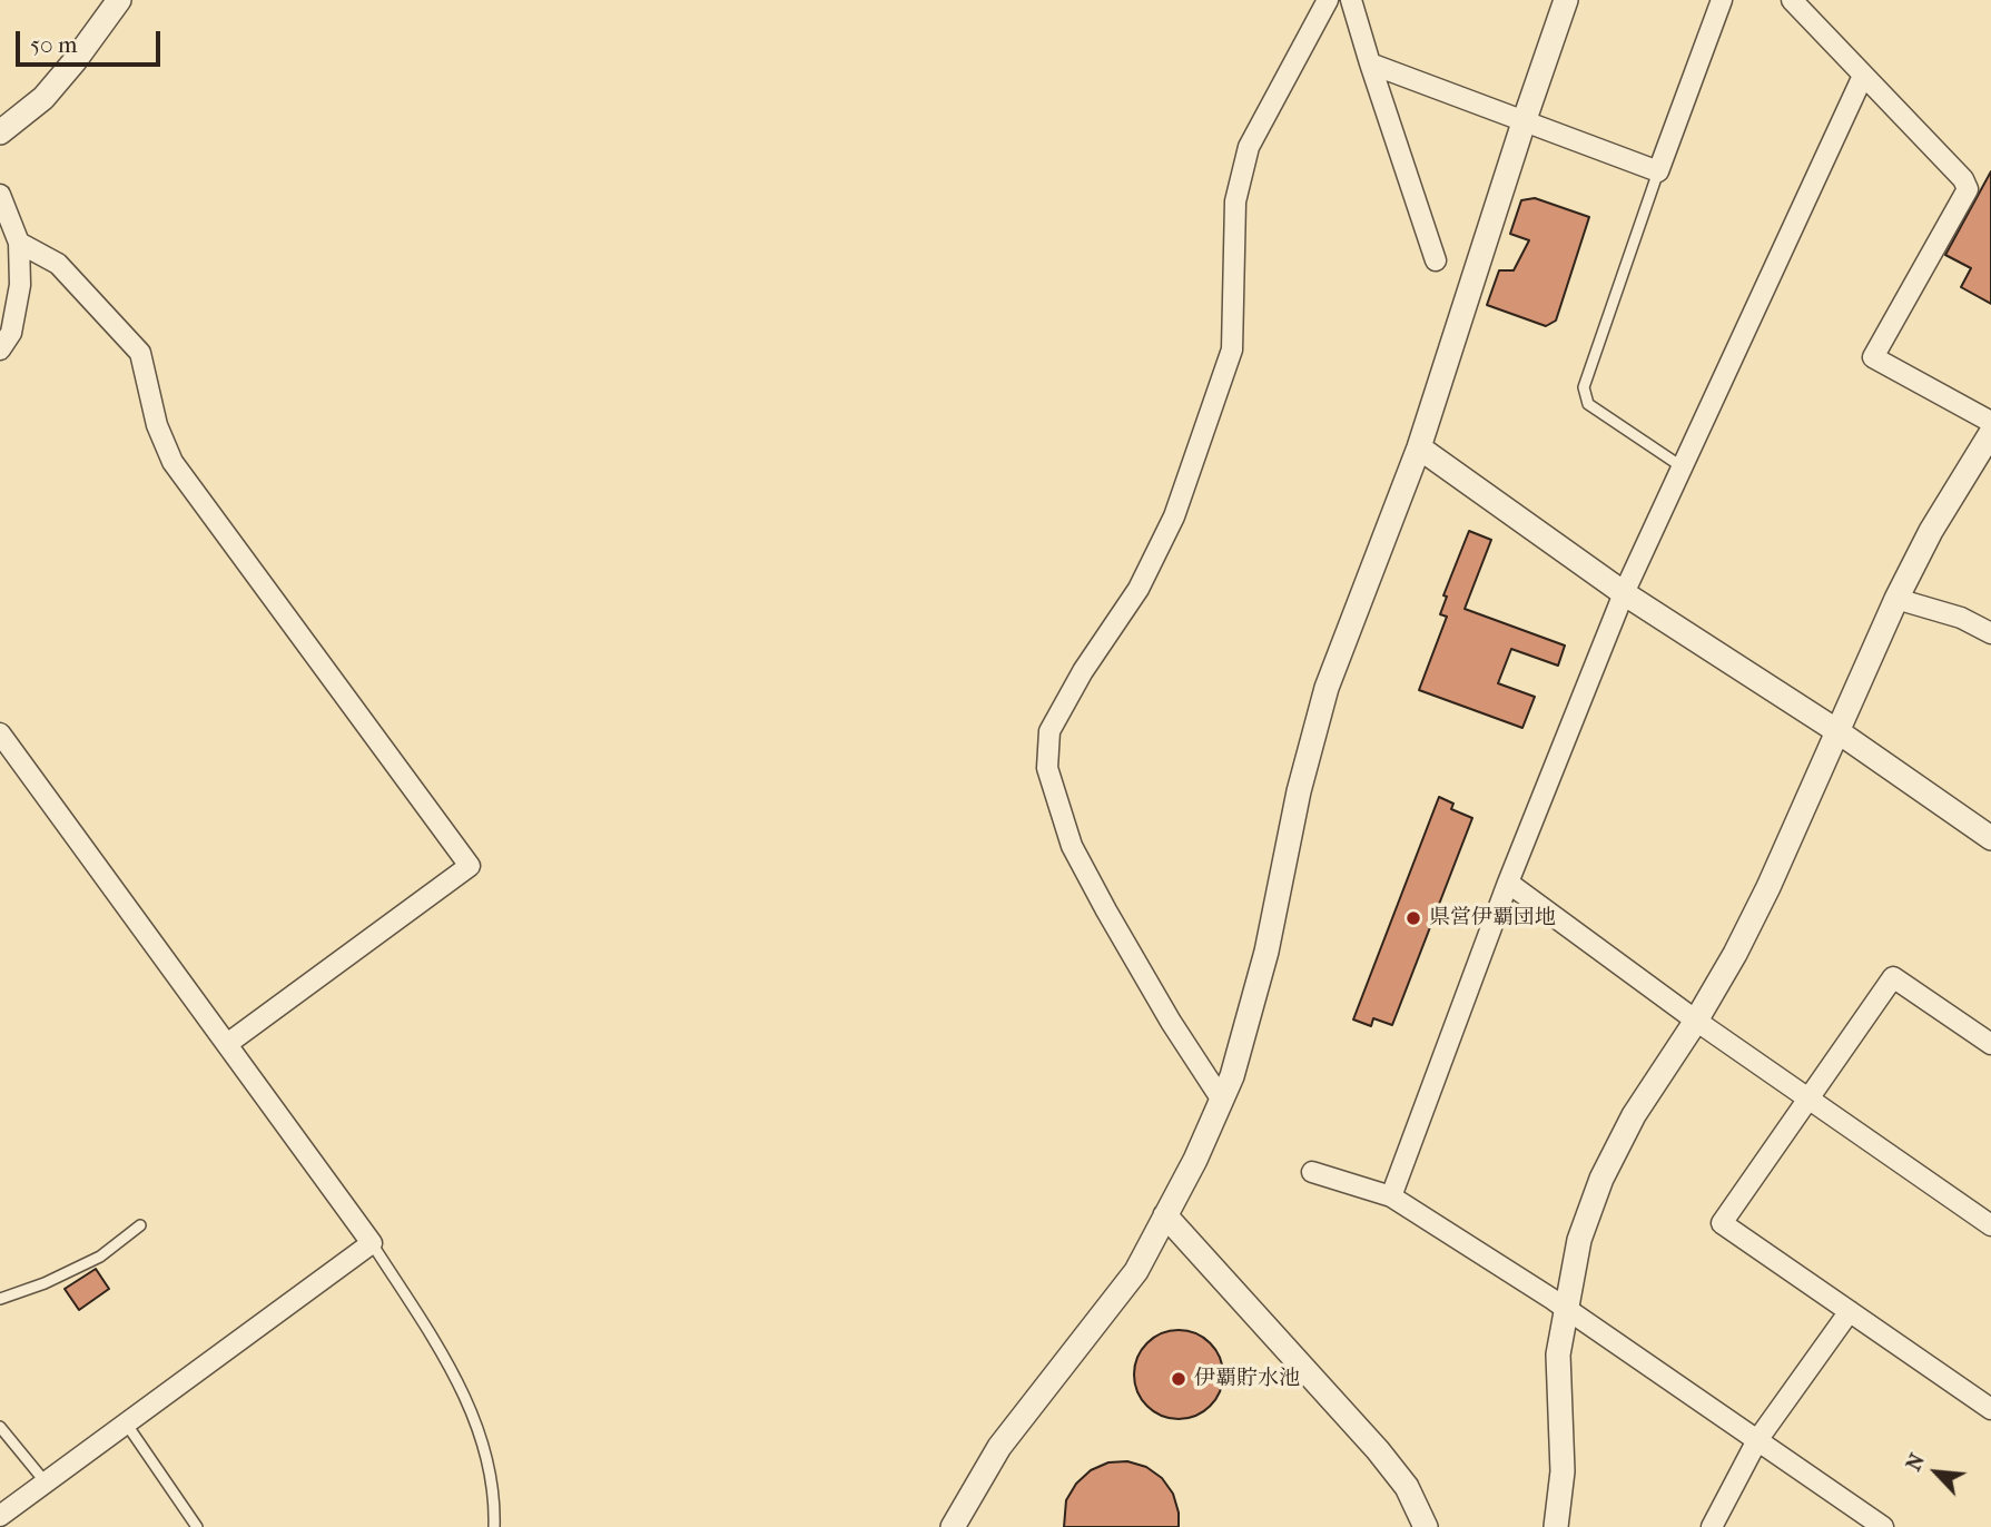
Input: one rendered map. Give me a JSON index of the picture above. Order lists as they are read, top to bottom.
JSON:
{
  "places": ["県営伊覇団地", "伊覇貯水池"],
  "scale_bar": "50 m",
  "north": "top left"
}
